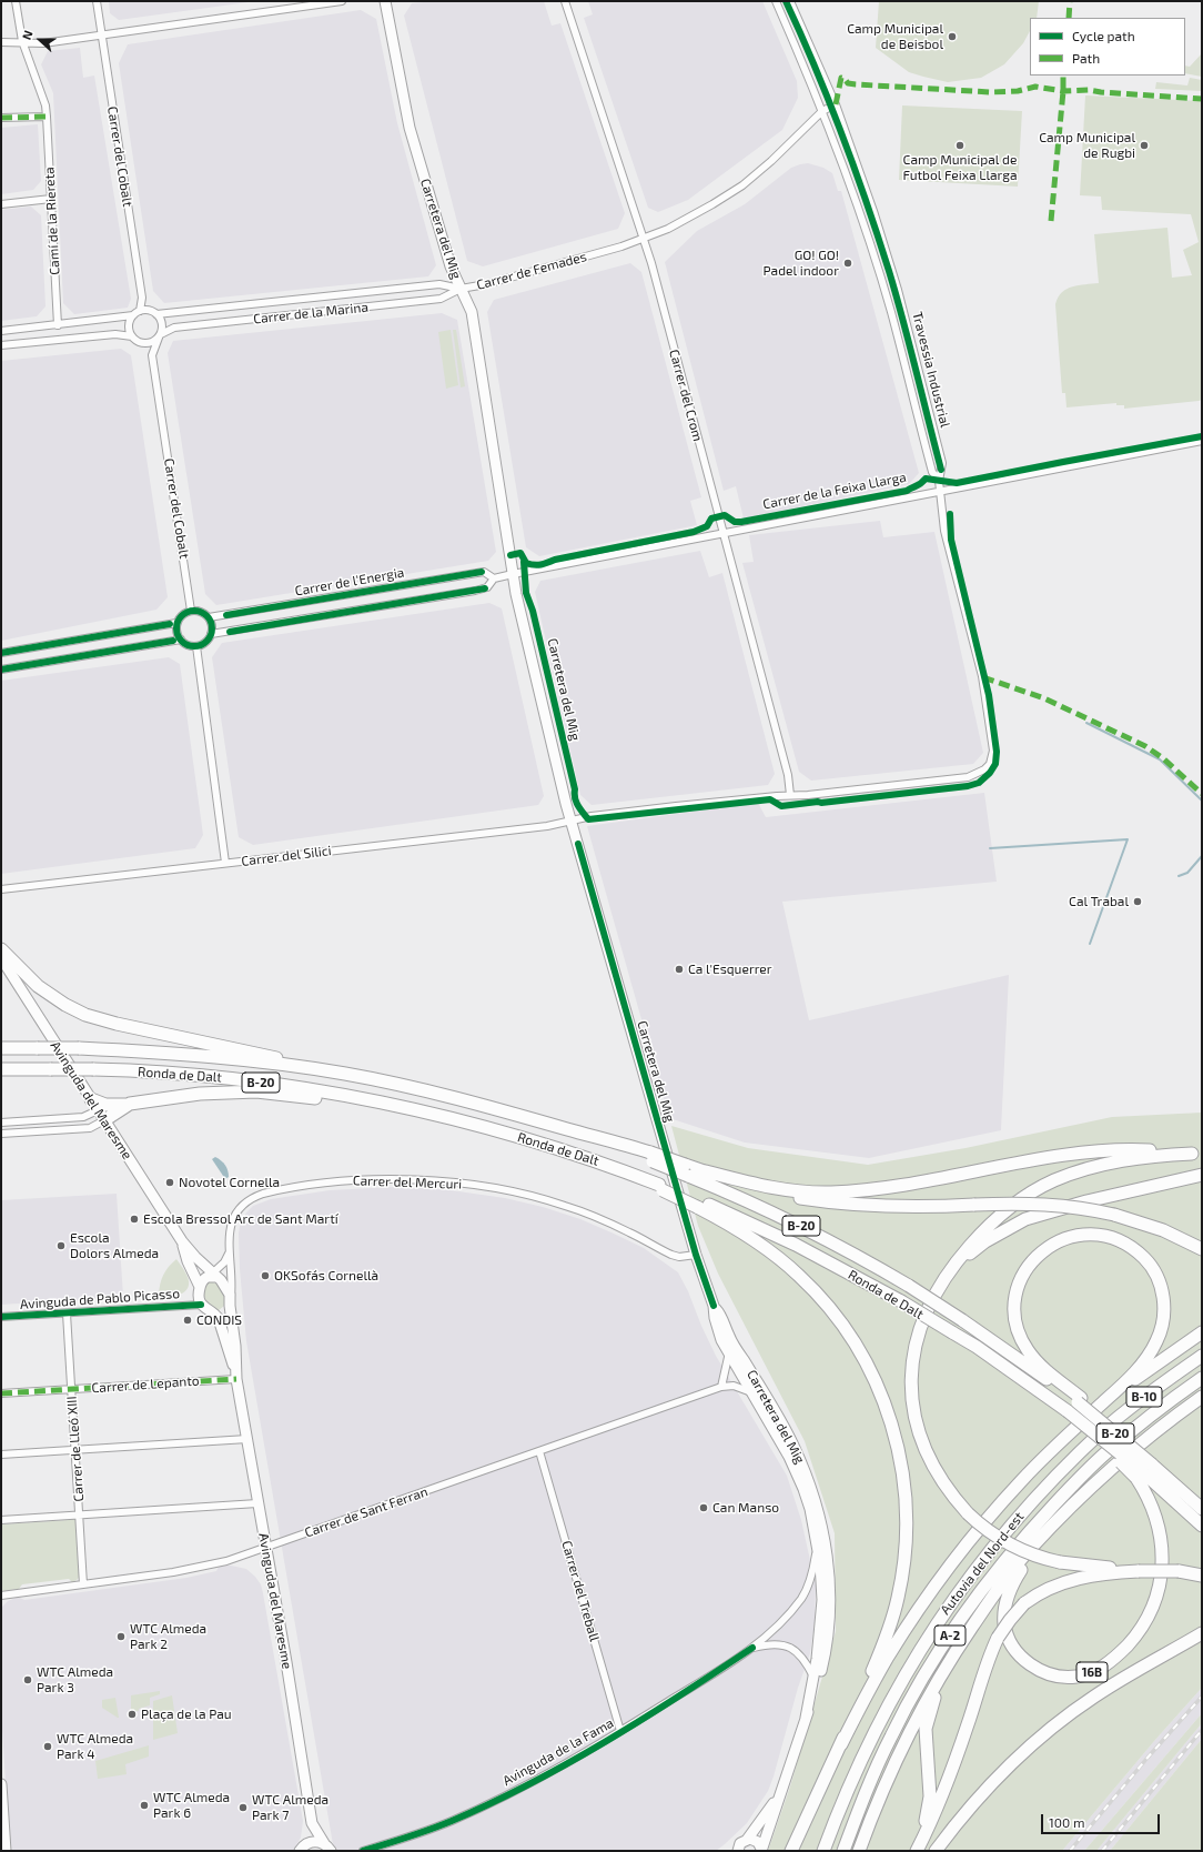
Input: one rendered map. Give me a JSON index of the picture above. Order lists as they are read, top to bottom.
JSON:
{
  "streets": {
    "highway": [
      "Ronda de Dalt",
      "B-20",
      "B-10",
      "Autovia del Nord-est",
      "A-2",
      "16B"
    ],
    "street": [
      "Carrer del Cobalt",
      "Camí de la Riereta",
      "Carretera del Mig",
      "Carrer de Femades",
      "Carrer de la Marina",
      "Travessia Industrial",
      "Carrer del Crom",
      "Carrer de la Feixa Llarga",
      "Carrer de l'Energia",
      "Carrer del Silici",
      "Avinguda del Maresme",
      "Carrer del Mercuri",
      "Avinguda de Pablo Picasso",
      "Carrer de Lepanto",
      "Carrer de Lleó XIII",
      "Carrer de Sant Ferran",
      "Carrer del Treball",
      "Avinguda de la Fama"
    ]
  },
  "crossings": [
    ["Carrer del Cobalt", "Carrer de Femades"],
    ["Carrer del Cobalt", "Carrer de la Marina"],
    ["Carrer del Cobalt", "Carrer de l'Energia"],
    ["Carretera del Mig", "Carrer de Femades"],
    ["Carretera del Mig", "Carrer de la Marina"],
    ["Carretera del Mig", "Carrer de la Feixa Llarga"],
    ["Carretera del Mig", "Carrer del Silici"],
    ["Carretera del Mig", "Carrer del Mercuri"],
    ["Carretera del Mig", "Carrer de Sant Ferran"],
    ["Carrer de Femades", "Carrer de la Marina"],
    ["Carrer de Femades", "Travessia Industrial"],
    ["Carrer de Femades", "Carrer del Crom"],
    ["Travessia Industrial", "Carrer de la Feixa Llarga"],
    ["Travessia Industrial", "Carrer del Silici"],
    ["Carrer del Crom", "Carrer de la Feixa Llarga"],
    ["Carrer del Crom", "Carrer del Silici"],
    ["Ronda de Dalt", "B-20"],
    ["Ronda de Dalt", "16B"],
    ["B-20", "16B"],
    ["Avinguda del Maresme", "Carrer de Lepanto"],
    ["Avinguda del Maresme", "Carrer de Sant Ferran"],
    ["Carrer del Mercuri", "Avinguda de Pablo Picasso"],
    ["Avinguda de Pablo Picasso", "Carrer de Lleó XIII"],
    ["Carrer de Lepanto", "Carrer de Lleó XIII"],
    ["Carrer de Lleó XIII", "Carrer de Sant Ferran"],
    ["Carrer de Sant Ferran", "Carrer del Treball"],
    ["Carrer del Treball", "Avinguda de la Fama"]
  ],
  "places": [
    "Camp Municipal de Beisbol",
    "Camp Municipal de Futbol Feixa Llarga",
    "Camp Municipal de Rugbi",
    "GO! GO! Padel indoor",
    "Cal Trabal",
    "Ca l'Esquerrer",
    "Novotel Cornella",
    "Escola Bressol Arc de Sant Martí",
    "Escola Dolors Almeda",
    "OKSofás Cornellà",
    "CONDIS",
    "Can Manso",
    "WTC Almeda Park 2",
    "WTC Almeda Park 3",
    "Plaça de la Pau",
    "WTC Almeda Park 4",
    "WTC Almeda Park 6",
    "WTC Almeda Park 7"
  ],
  "legend": ["Cycle path", "Path"],
  "scale_bar": "100 m",
  "north": "left"
}
